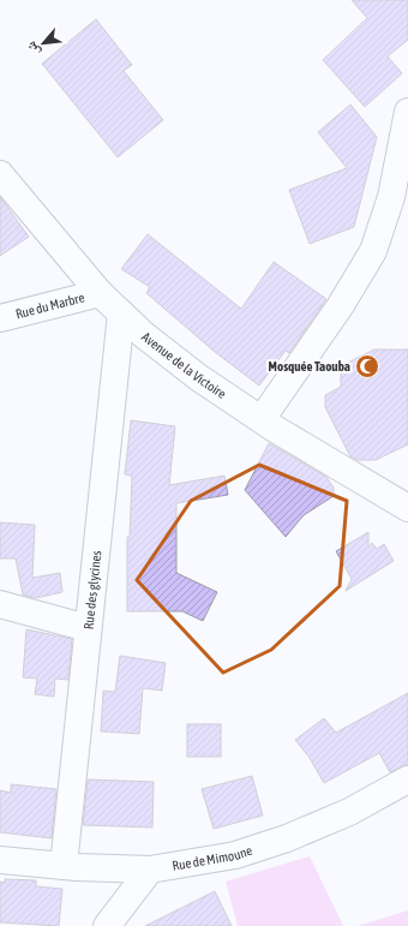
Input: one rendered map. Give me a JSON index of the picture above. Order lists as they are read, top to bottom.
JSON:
{
  "streets": {
    "street": [
      "Rue du Marbre",
      "Avenue de la Victoire",
      "Rue des glycines",
      "Rue de Mimoune"
    ]
  },
  "crossings": [
    ["Rue du Marbre", "Avenue de la Victoire"],
    ["Avenue de la Victoire", "Rue des glycines"],
    ["Rue des glycines", "Rue de Mimoune"]
  ],
  "places": {
    "mosque": ["Mosquée Taouba"]
  },
  "north": "bottom left"
}
